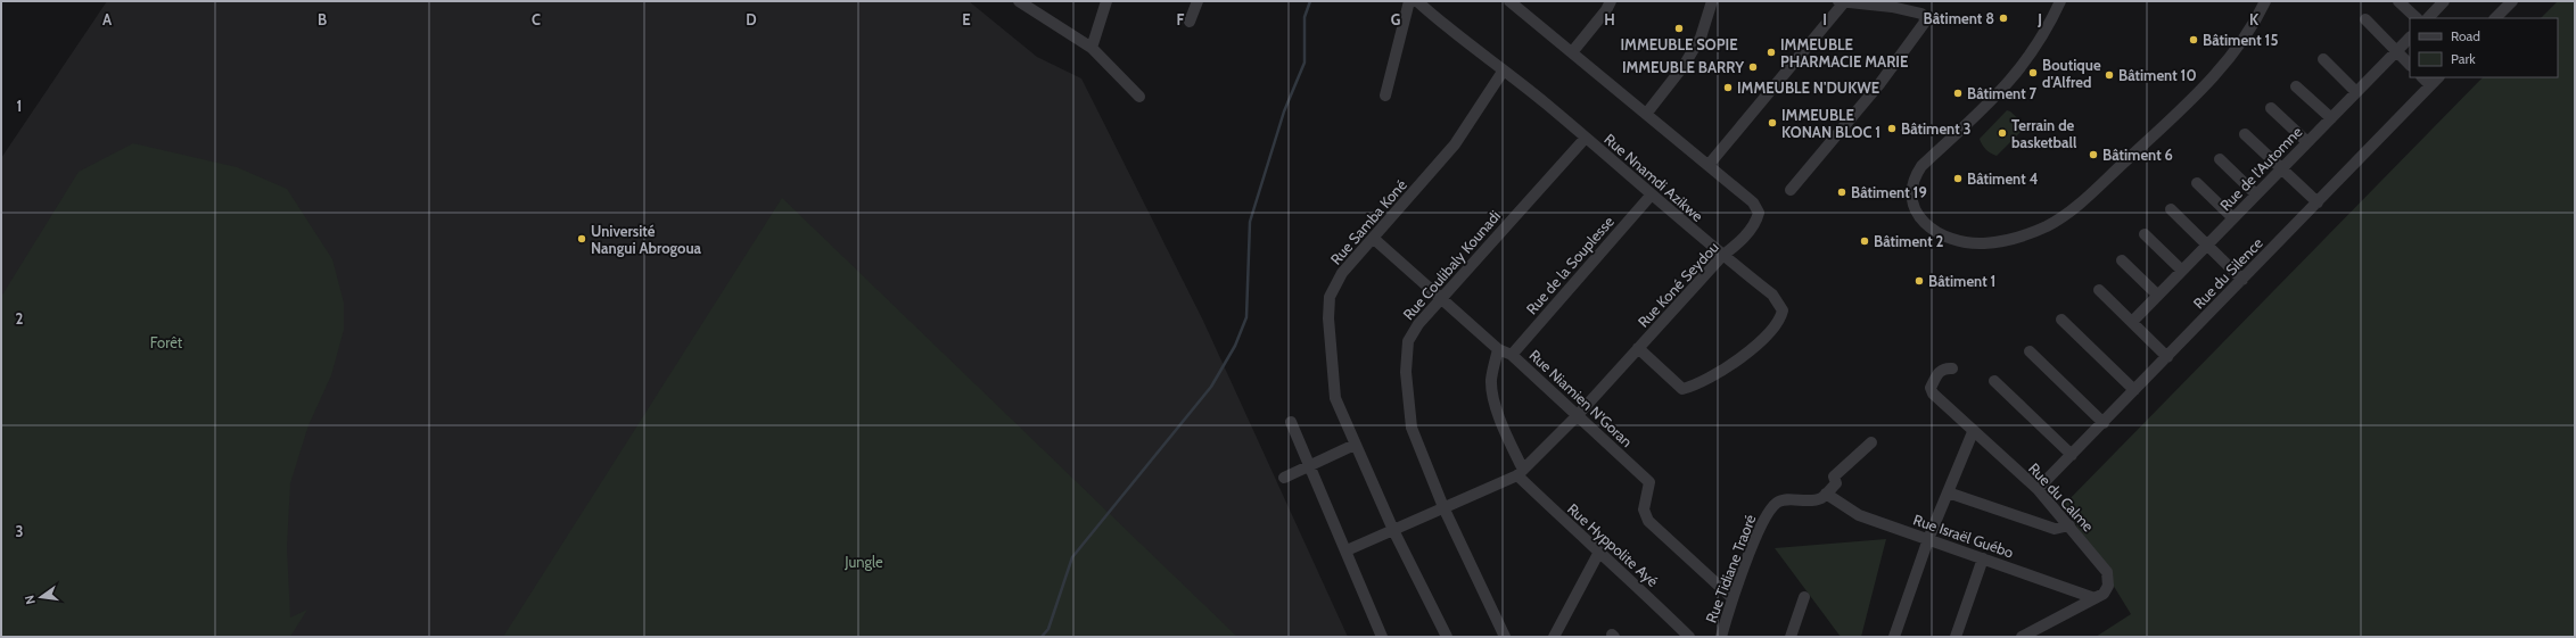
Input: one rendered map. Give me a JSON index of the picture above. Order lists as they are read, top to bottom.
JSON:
{
  "streets": {
    "street": [
      "Rue de l'Automne",
      "Rue Nnamdi Azikwe",
      "Rue Samba Koné",
      "Rue Coulibaly Kounadi",
      "Rue de la Souplesse",
      "Rue du Silence",
      "Rue Koné Seydou",
      "Rue Niamien N'Goran",
      "Rue du Calme",
      "Rue Israël Guébo",
      "Rue Hyppolite Ayé",
      "Rue Tidiane Traoré"
    ]
  },
  "crossings": [
    ["Rue Nnamdi Azikwe", "Rue Samba Koné"],
    ["Rue Nnamdi Azikwe", "Rue Coulibaly Kounadi"],
    ["Rue Nnamdi Azikwe", "Rue de la Souplesse"],
    ["Rue Nnamdi Azikwe", "Rue Koné Seydou"],
    ["Rue Samba Koné", "Rue Koné Seydou"],
    ["Rue Samba Koné", "Rue Niamien N'Goran"],
    ["Rue Coulibaly Kounadi", "Rue Koné Seydou"],
    ["Rue Coulibaly Kounadi", "Rue Niamien N'Goran"],
    ["Rue de la Souplesse", "Rue Niamien N'Goran"],
    ["Rue du Silence", "Rue du Calme"],
    ["Rue Koné Seydou", "Rue Niamien N'Goran"],
    ["Rue Koné Seydou", "Rue Hyppolite Ayé"],
    ["Rue Niamien N'Goran", "Rue Tidiane Traoré"],
    ["Rue du Calme", "Rue Israël Guébo"],
    ["Rue Israël Guébo", "Rue Tidiane Traoré"]
  ],
  "parks": ["Forêt", "Jungle"],
  "places": [
    "Bâtiment 8",
    "IMMEUBLE SOPIE",
    "Bâtiment 15",
    "IMMEUBLE PHARMACIE MARIE",
    "IMMEUBLE BARRY",
    "Boutique d'Alfred",
    "Bâtiment 10",
    "IMMEUBLE N'DUKWE",
    "Bâtiment 7",
    "IMMEUBLE KONAN BLOC 1",
    "Bâtiment 3",
    "Terrain de basketball",
    "Bâtiment 6",
    "Bâtiment 4",
    "Bâtiment 19",
    "Université Nangui Abrogoua",
    "Bâtiment 2",
    "Bâtiment 1"
  ],
  "legend": ["Road", "Park"],
  "north": "left",
  "grid": {
    "columns": [
      "A",
      "B",
      "C",
      "D",
      "E",
      "F",
      "G",
      "H",
      "I",
      "J",
      "K"
    ],
    "rows": ["1", "2", "3"]
  }
}
